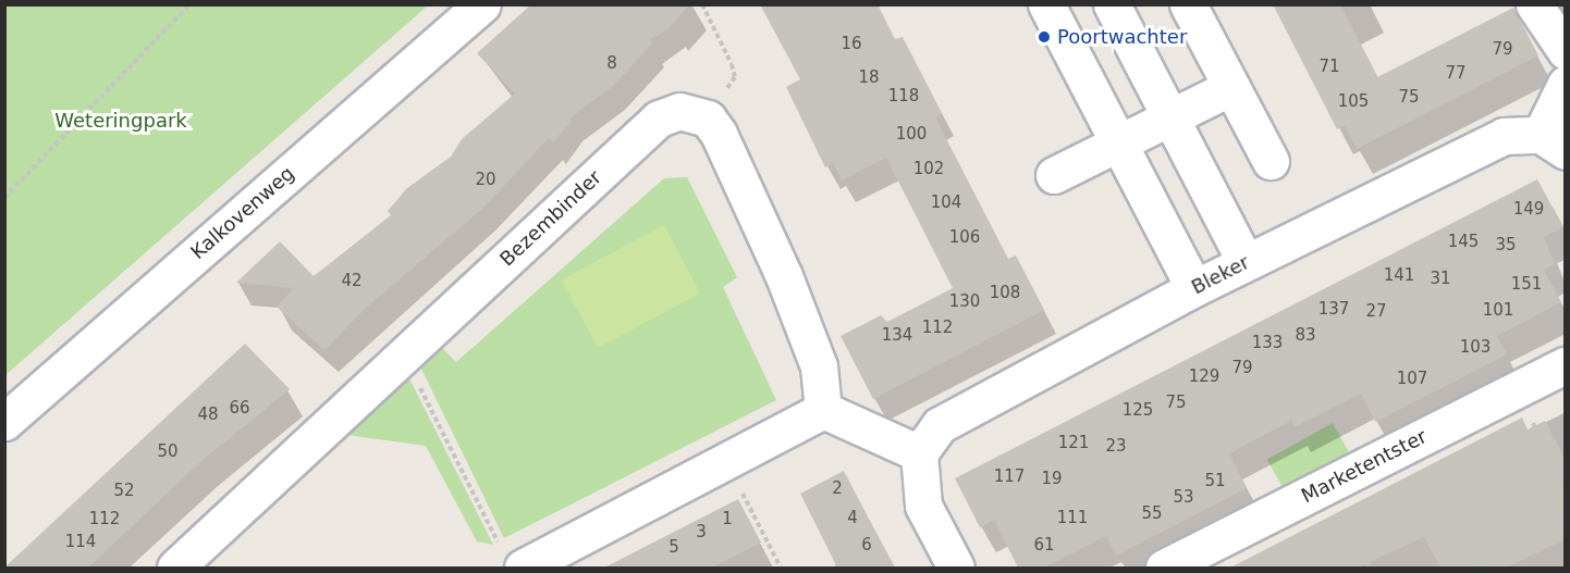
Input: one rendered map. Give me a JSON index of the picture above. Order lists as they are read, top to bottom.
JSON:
{
  "streets": {
    "street": [
      "Kalkovenweg",
      "Bezembinder",
      "Bleker",
      "Marketentster"
    ]
  },
  "parks": ["Weteringpark"],
  "places": ["Poortwachter"],
  "house_numbers": [
    "16",
    "79",
    "8",
    "71",
    "77",
    "18",
    "118",
    "75",
    "105",
    "100",
    "102",
    "20",
    "104",
    "149",
    "106",
    "145",
    "35",
    "141",
    "31",
    "42",
    "151",
    "108",
    "130",
    "137",
    "101",
    "27",
    "112",
    "134",
    "83",
    "133",
    "103",
    "79",
    "129",
    "107",
    "75",
    "66",
    "125",
    "48",
    "121",
    "23",
    "50",
    "117",
    "19",
    "51",
    "2",
    "52",
    "53",
    "55",
    "4",
    "111",
    "112",
    "1",
    "3",
    "114",
    "6",
    "61",
    "5"
  ]
}
